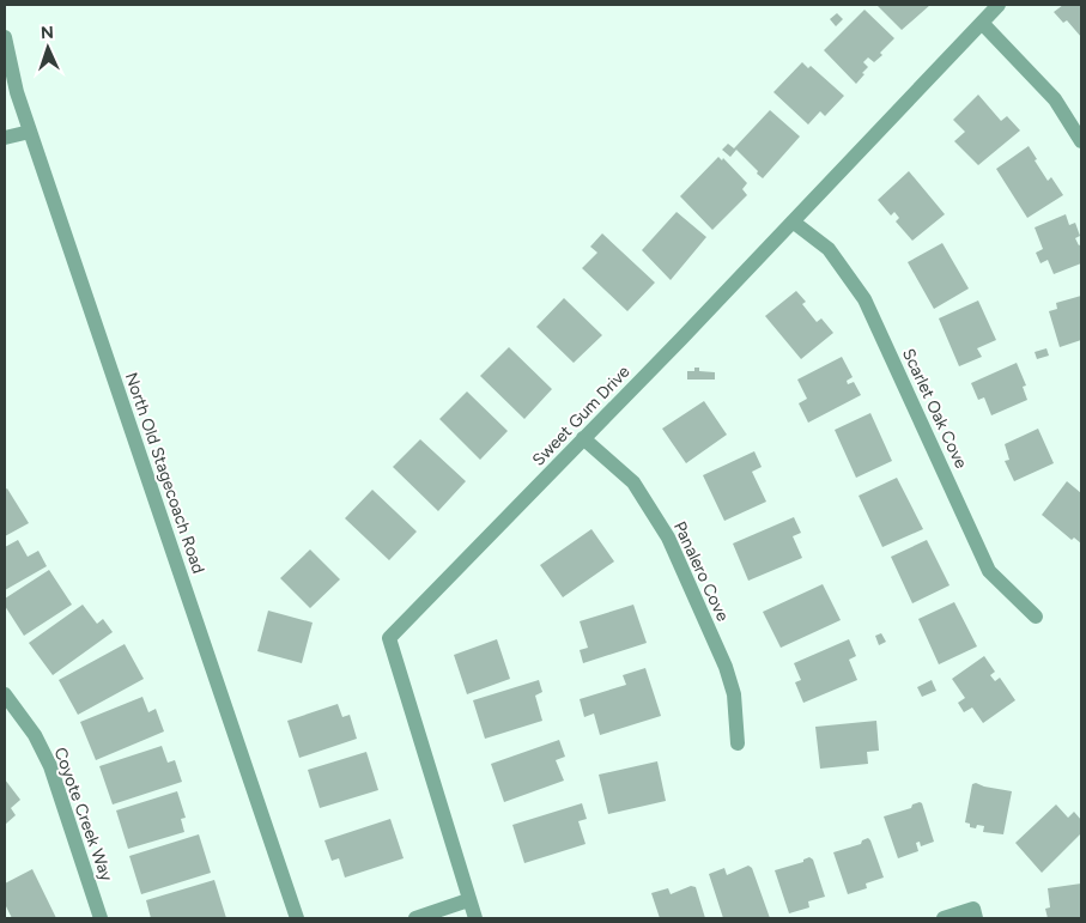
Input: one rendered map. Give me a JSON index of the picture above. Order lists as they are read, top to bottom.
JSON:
{
  "streets": {
    "street": [
      "Scarlet Oak Cove",
      "Sweet Gum Drive",
      "North Old Stagecoach Road",
      "Panalero Cove",
      "Coyote Creek Way"
    ]
  },
  "crossings": [
    ["Scarlet Oak Cove", "Sweet Gum Drive"],
    ["Sweet Gum Drive", "Panalero Cove"]
  ],
  "north": "top"
}
